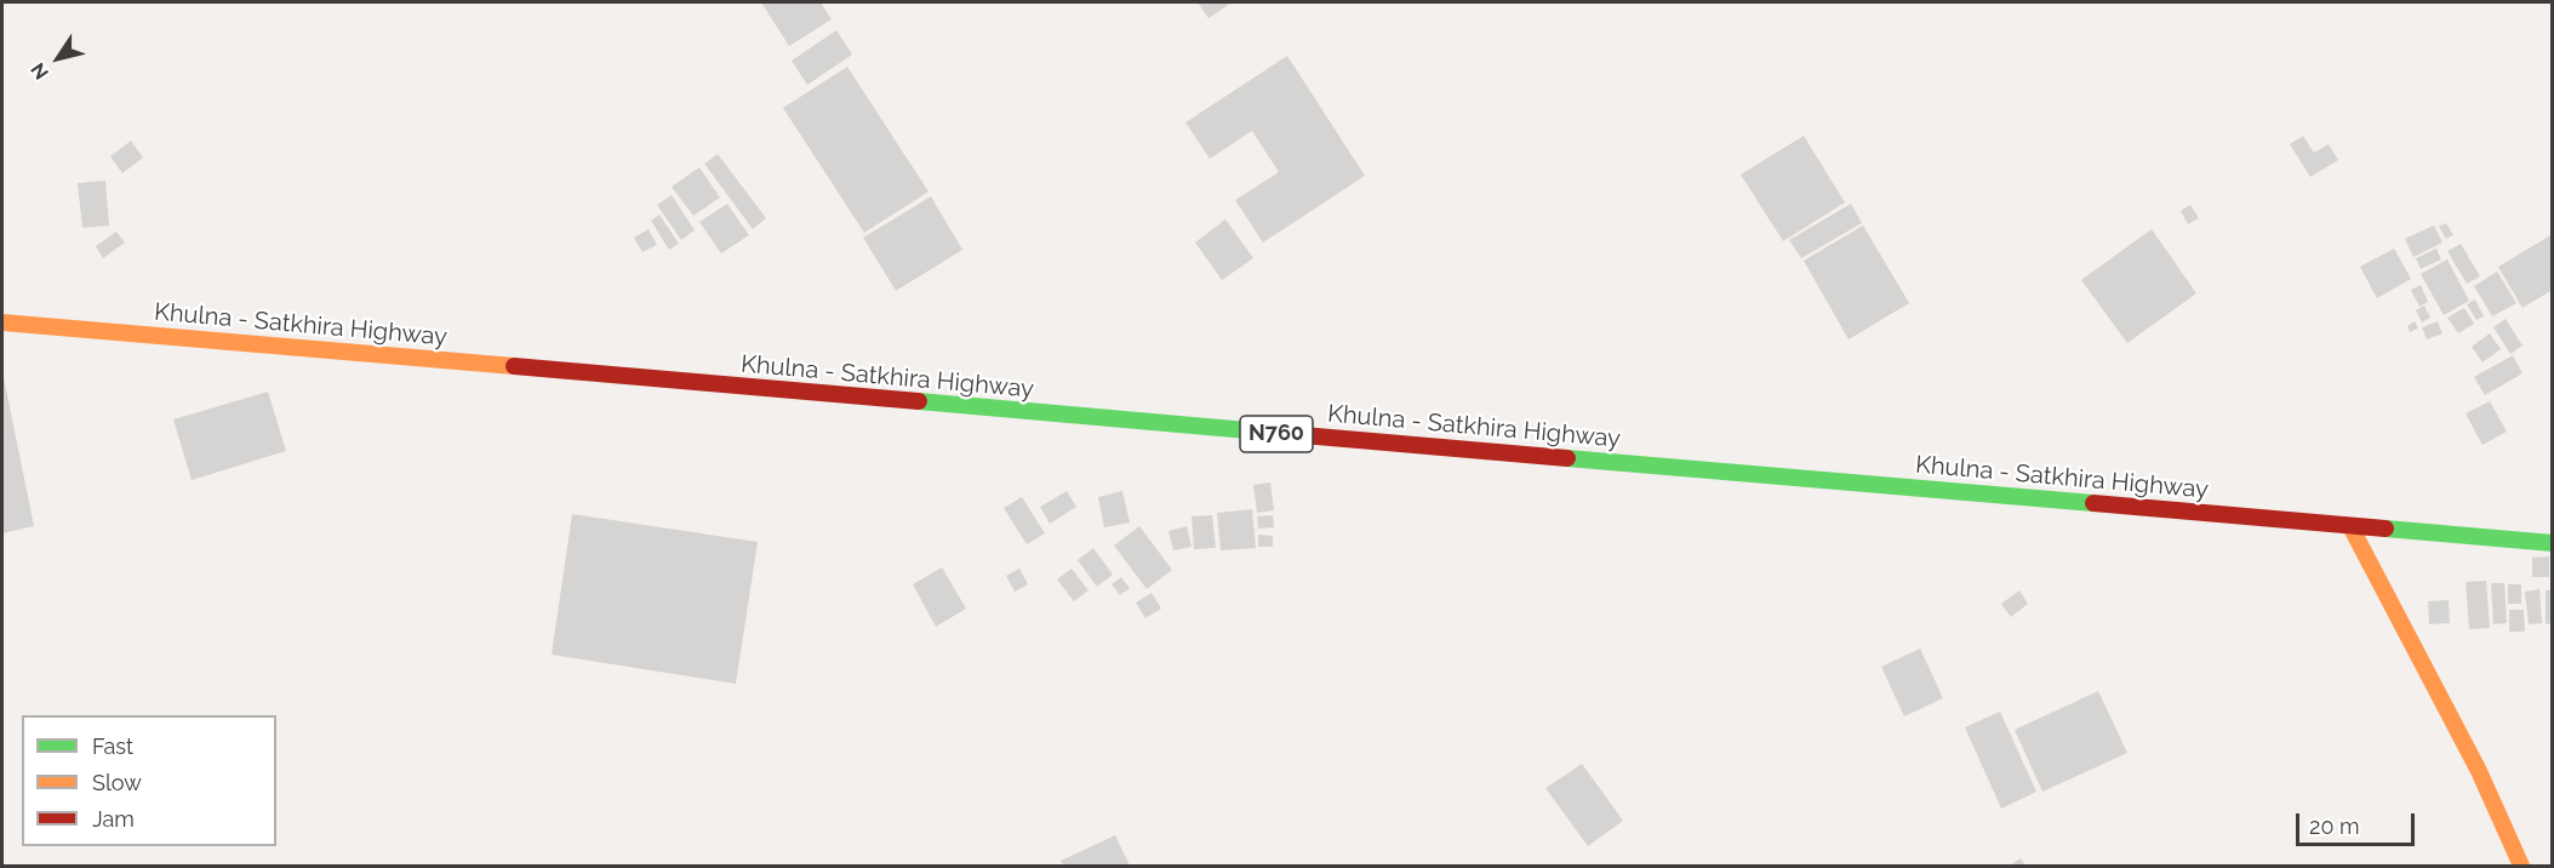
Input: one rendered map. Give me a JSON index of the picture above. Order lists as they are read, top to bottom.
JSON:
{
  "streets": {
    "main road": ["Khulna - Satkhira Highway", "N760"]
  },
  "legend": ["Fast", "Slow", "Jam"],
  "scale_bar": "20 m",
  "north": "bottom left"
}
